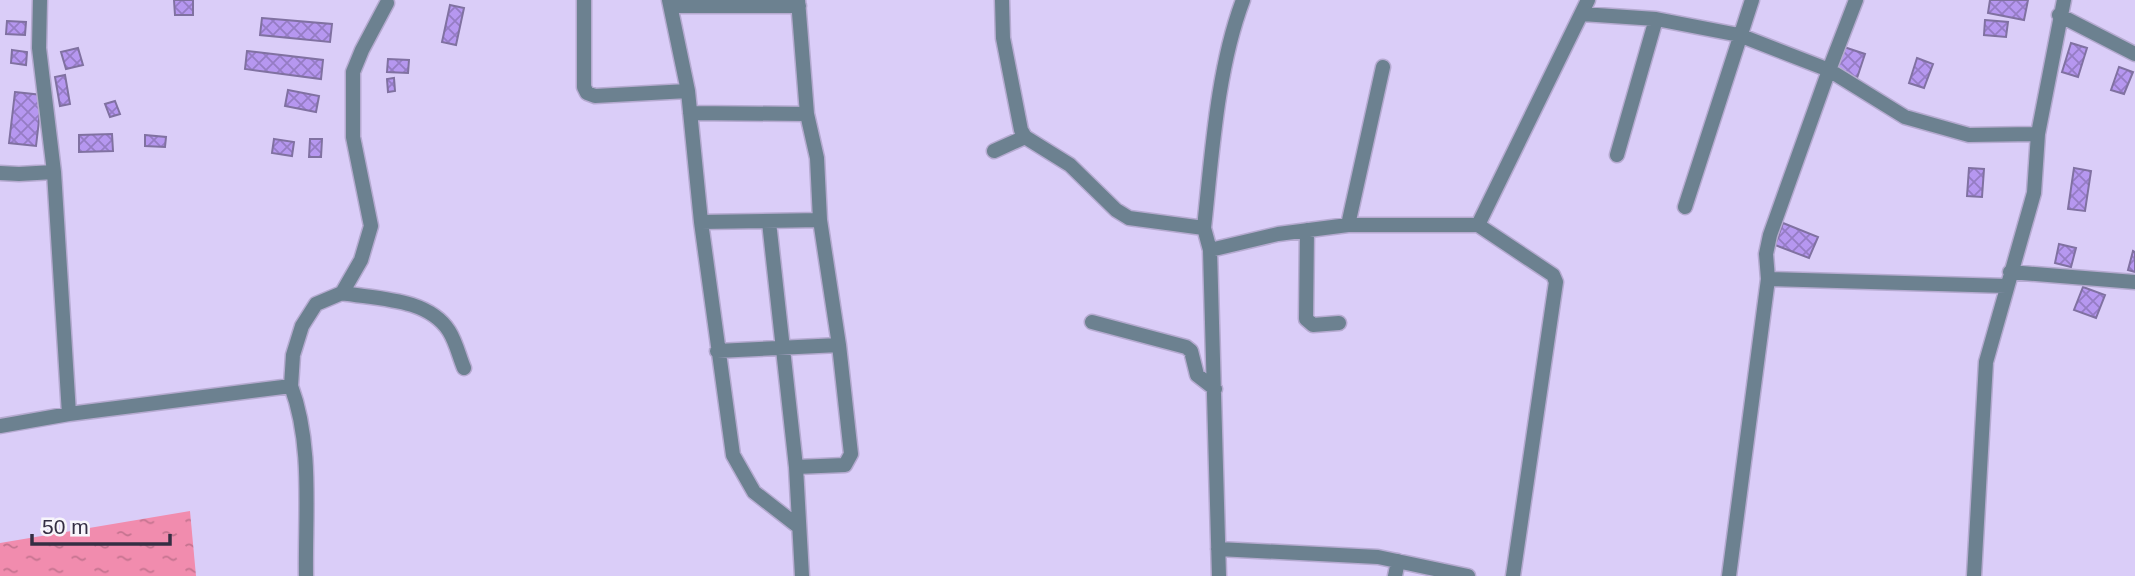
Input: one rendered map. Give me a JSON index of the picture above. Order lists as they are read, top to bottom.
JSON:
{
  "scale_bar": "50 m"
}
